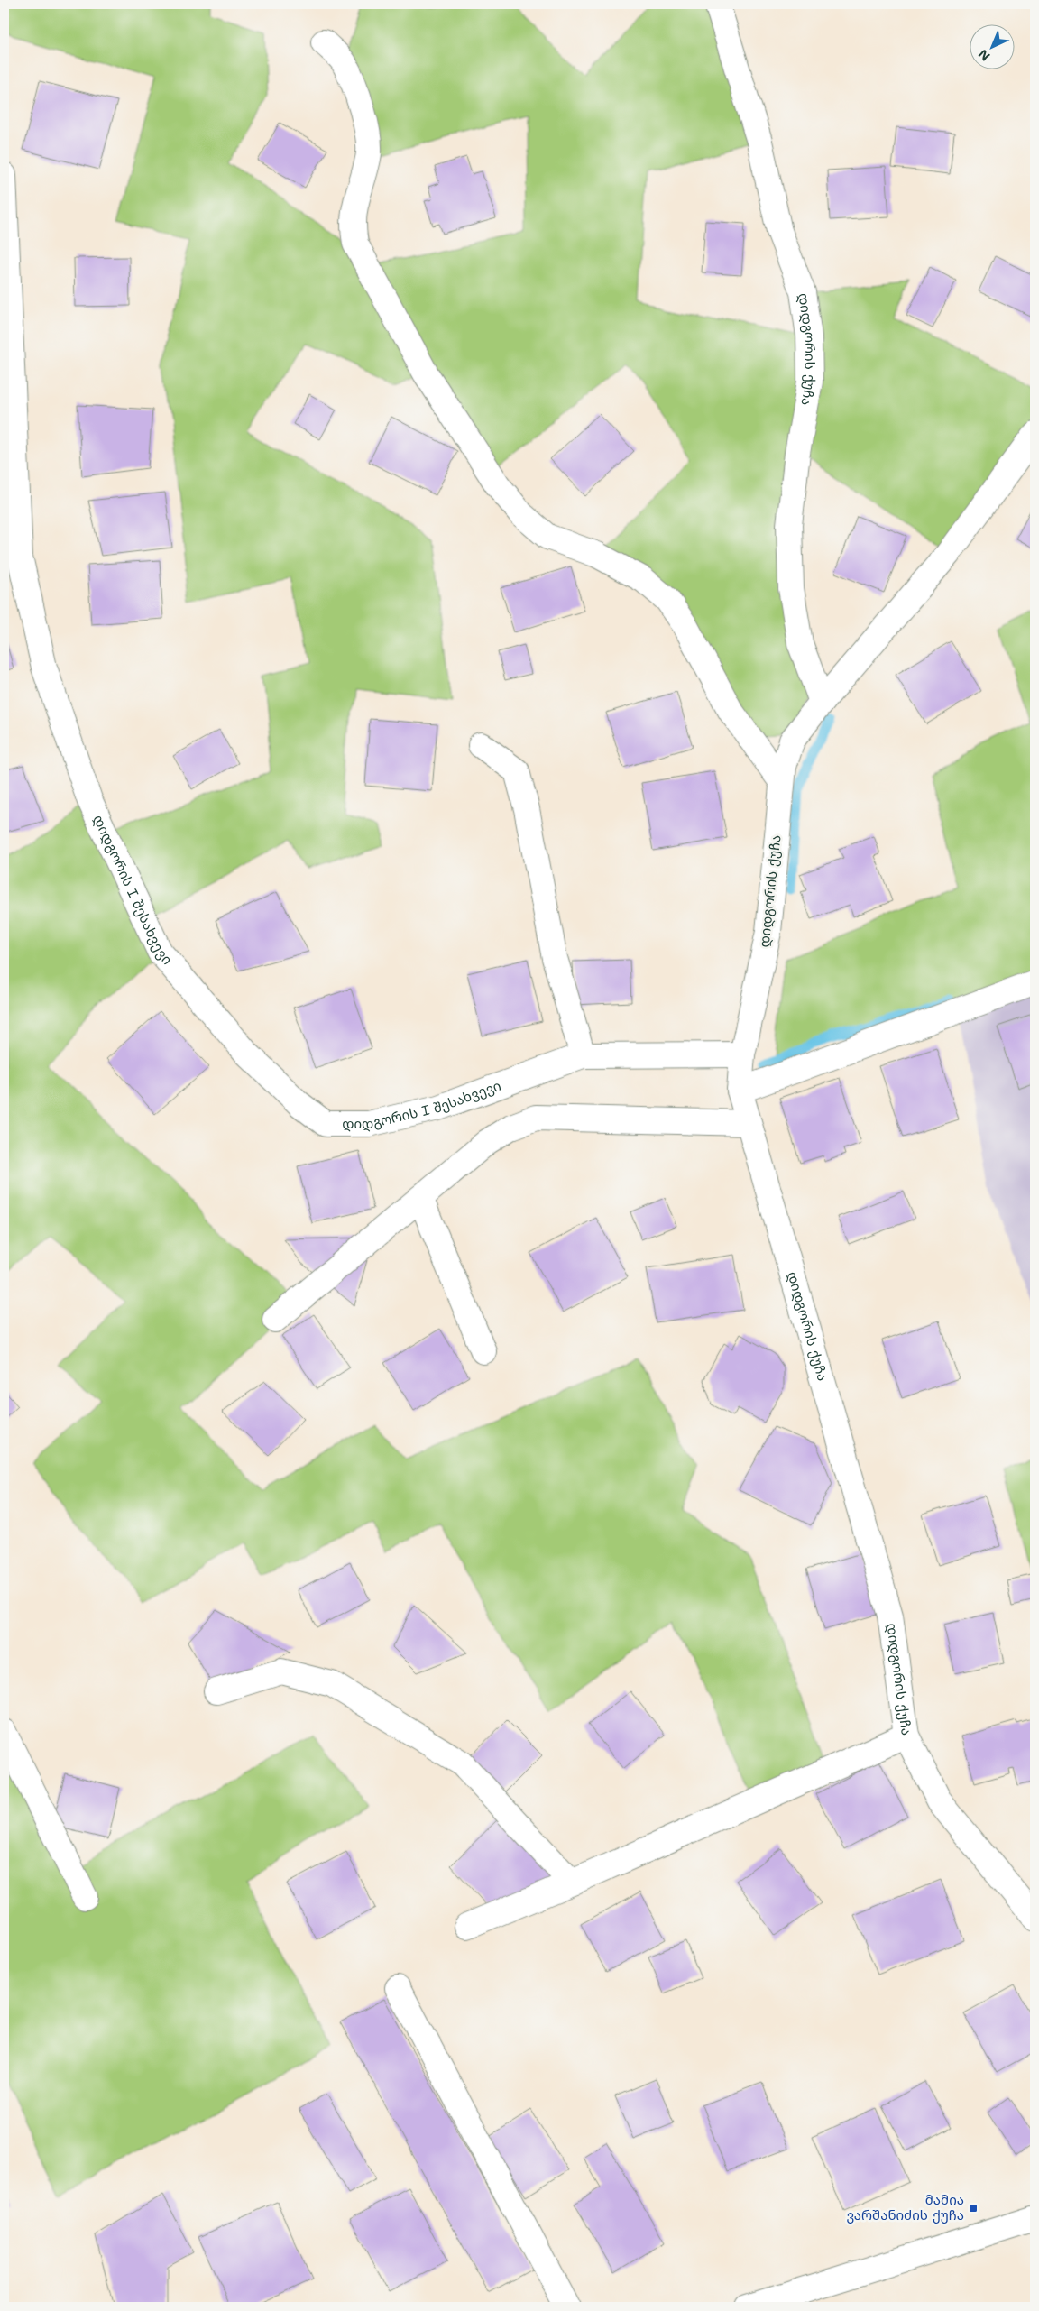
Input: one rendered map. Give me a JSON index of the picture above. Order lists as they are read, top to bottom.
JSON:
{
  "streets": {
    "street": ["დიდგორის ქუჩა", "დიდგორის I შესახვევი"]
  },
  "crossings": [
    ["დიდგორის ქუჩა", "დიდგორის I შესახვევი"]
  ],
  "places": {
    "transit": ["მამია ვარშანიძის ქუჩა"]
  },
  "north": "bottom left"
}
